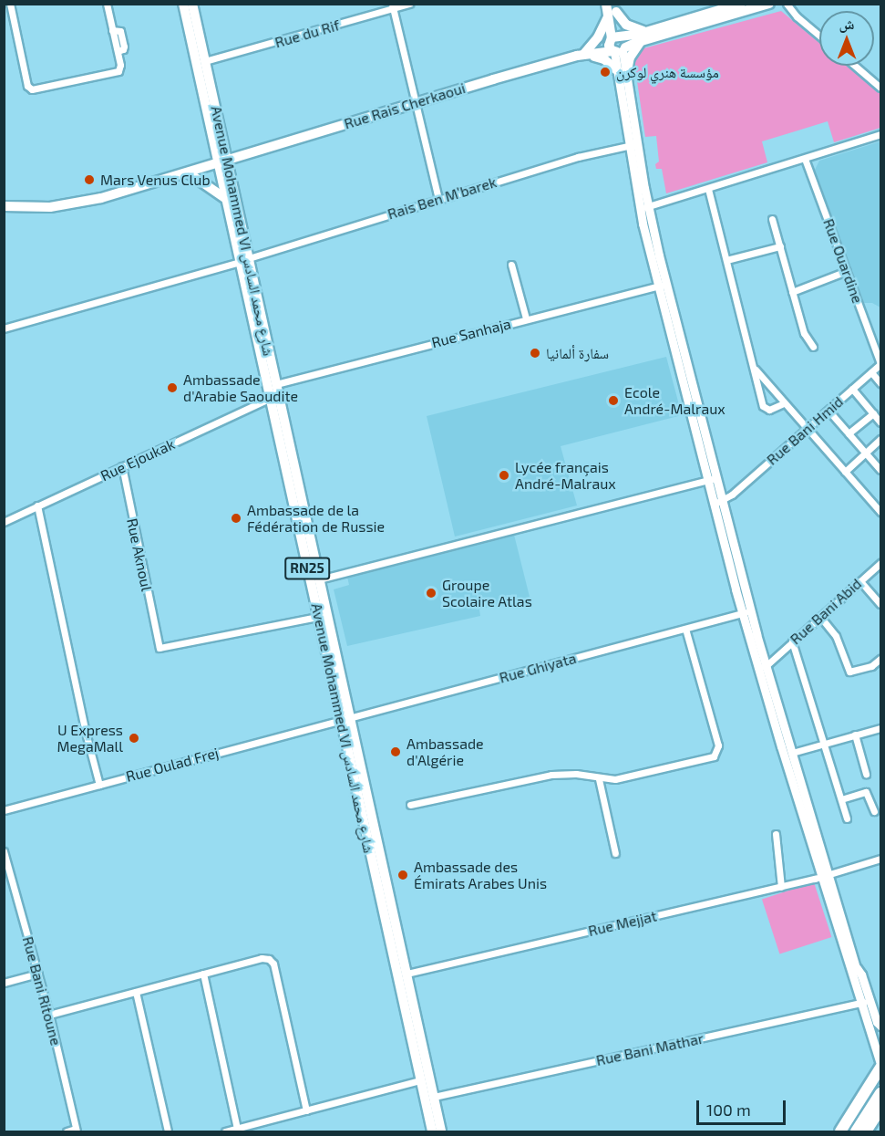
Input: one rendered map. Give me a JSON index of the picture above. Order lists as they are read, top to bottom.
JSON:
{
  "streets": {
    "main road": ["Rue Rais Cherkaoui", "Avenue Mohammed VI شارع محمد السادس", "RN25"],
    "street": [
      "Rue du Rif",
      "Rais Ben M’barek",
      "Rue Ouardine",
      "Rue Sanhaja",
      "Rue Bani Hmid",
      "Rue Ejoukak",
      "Rue Aknoul",
      "Rue Bani Abid",
      "Rue Ghiyata",
      "Rue Oulad Frej",
      "Rue Mejjat",
      "Rue Bani Ritoune",
      "Rue Bani Mathar"
    ]
  },
  "crossings": [
    ["Rue du Rif", "Avenue Mohammed VI شارع محمد السادس"],
    ["Rue Rais Cherkaoui", "Avenue Mohammed VI شارع محمد السادس"],
    ["Rais Ben M’barek", "Avenue Mohammed VI شارع محمد السادس"],
    ["Avenue Mohammed VI شارع محمد السادس", "Rue Sanhaja"],
    ["Avenue Mohammed VI شارع محمد السادس", "Rue Ejoukak"],
    ["Avenue Mohammed VI شارع محمد السادس", "Rue Aknoul"],
    ["Avenue Mohammed VI شارع محمد السادس", "Rue Ghiyata"],
    ["Avenue Mohammed VI شارع محمد السادس", "Rue Oulad Frej"],
    ["Avenue Mohammed VI شارع محمد السادس", "Rue Mejjat"],
    ["Avenue Mohammed VI شارع محمد السادس", "Rue Bani Mathar"],
    ["Rue Ouardine", "Rue Bani Hmid"],
    ["Rue Ejoukak", "Rue Aknoul"],
    ["Rue Ghiyata", "Rue Oulad Frej"]
  ],
  "places": [
    "مؤسسة هنري لوكرن",
    "Mars Venus Club",
    "سفارة ألمانيا",
    "Ambassade d'Arabie Saoudite",
    "Ecole André-Malraux",
    "Lycée français André-Malraux",
    "Ambassade de la Fédération de Russie",
    "Groupe Scolaire Atlas",
    "U Express MegaMall",
    "Ambassade d'Algérie",
    "Ambassade des Émirats Arabes Unis"
  ],
  "scale_bar": "100 m",
  "north": "top"
}
